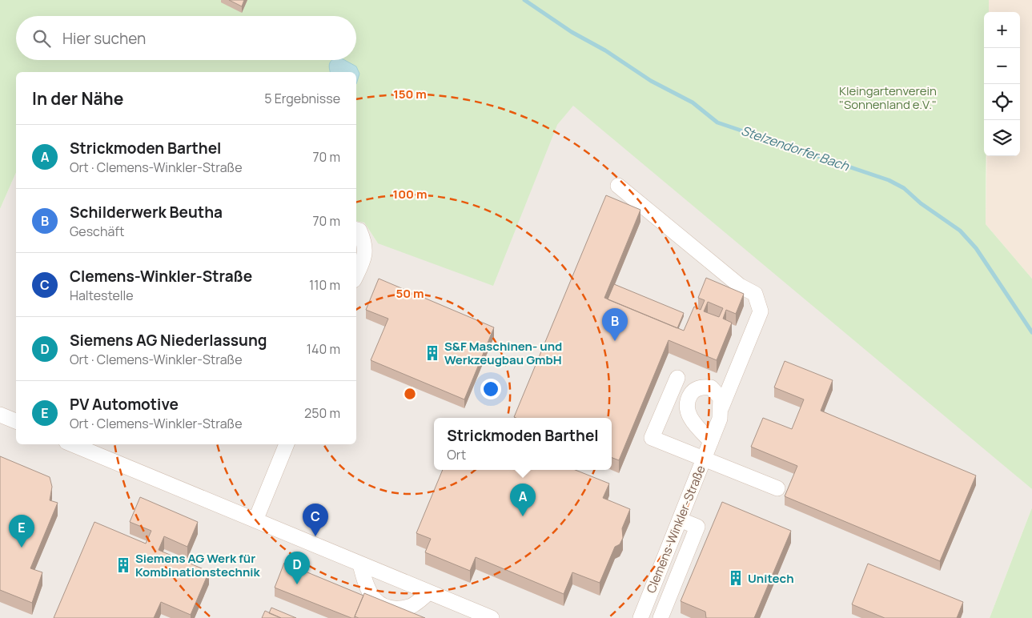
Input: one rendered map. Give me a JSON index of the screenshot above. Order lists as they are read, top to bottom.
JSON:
{
  "streets": {
    "street": ["Clemens-Winkler-Straße"]
  },
  "water": ["Stelzendorfer Bach"],
  "parks": ["Kleingartenverein \"Sonnenland e.V.\""],
  "places": {
    "building": ["S&F Maschinen- und Werkzeugbau GmbH", "Siemens AG Werk für Kombinationstechnik", "Unitech"]
  },
  "page": {
    "map_buttons": ["+", "−"],
    "search": "Hier suchen",
    "heading": ["In der Nähe", "5 Ergebnisse"],
    "list": [
      {
        "mark": "A",
        "name": "Strickmoden Barthel",
        "note": "Ort · Clemens-Winkler-Straße",
        "value": "70 m"
      },
      {
        "mark": "B",
        "name": "Schilderwerk Beutha",
        "note": "Geschäft",
        "value": "70 m"
      },
      {
        "mark": "C",
        "name": "Clemens-Winkler-Straße",
        "note": "Haltestelle",
        "value": "110 m"
      },
      {
        "mark": "D",
        "name": "Siemens AG Niederlassung",
        "note": "Ort · Clemens-Winkler-Straße",
        "value": "140 m"
      },
      {
        "mark": "E",
        "name": "PV Automotive",
        "note": "Ort · Clemens-Winkler-Straße",
        "value": "250 m"
      }
    ],
    "pins": [
      "B",
      "A",
      "C",
      "E",
      "D"
    ],
    "popup": ["Strickmoden Barthel", "Ort"]
  },
  "rings": ["150 m", "100 m", "50 m"]
}
